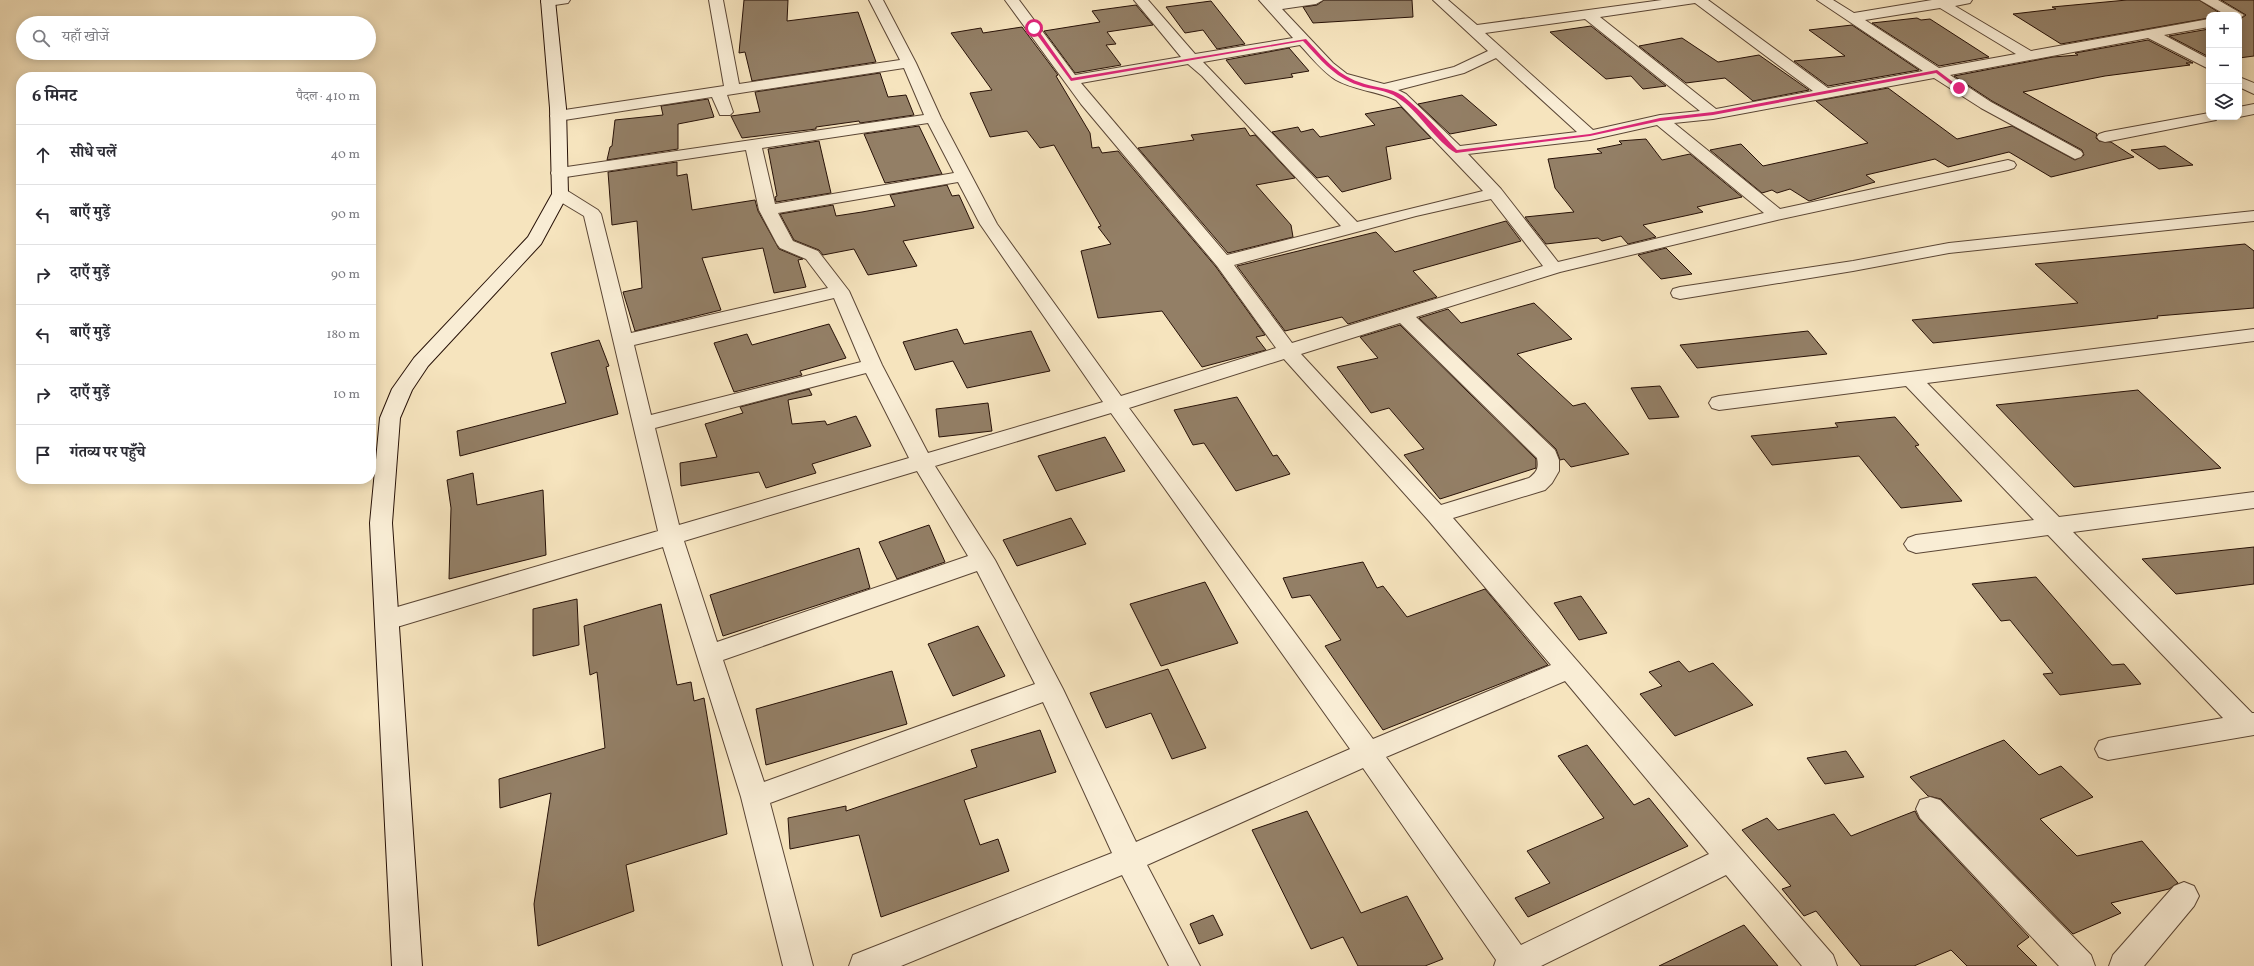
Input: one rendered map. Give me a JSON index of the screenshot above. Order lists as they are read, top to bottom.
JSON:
{
  "page": {
    "map_buttons": ["+", "−"],
    "search": "यहाँ खोजें",
    "heading": ["6 मिनट", "पैदल · 410 m"],
    "list": [
      ["सीधे चलें", "40 m"],
      ["बाएँ मुड़ें", "90 m"],
      ["दाएँ मुड़ें", "90 m"],
      ["बाएँ मुड़ें", "180 m"],
      ["दाएँ मुड़ें", "10 m"],
      "गंतव्य पर पहुँचे"
    ]
  }
}
